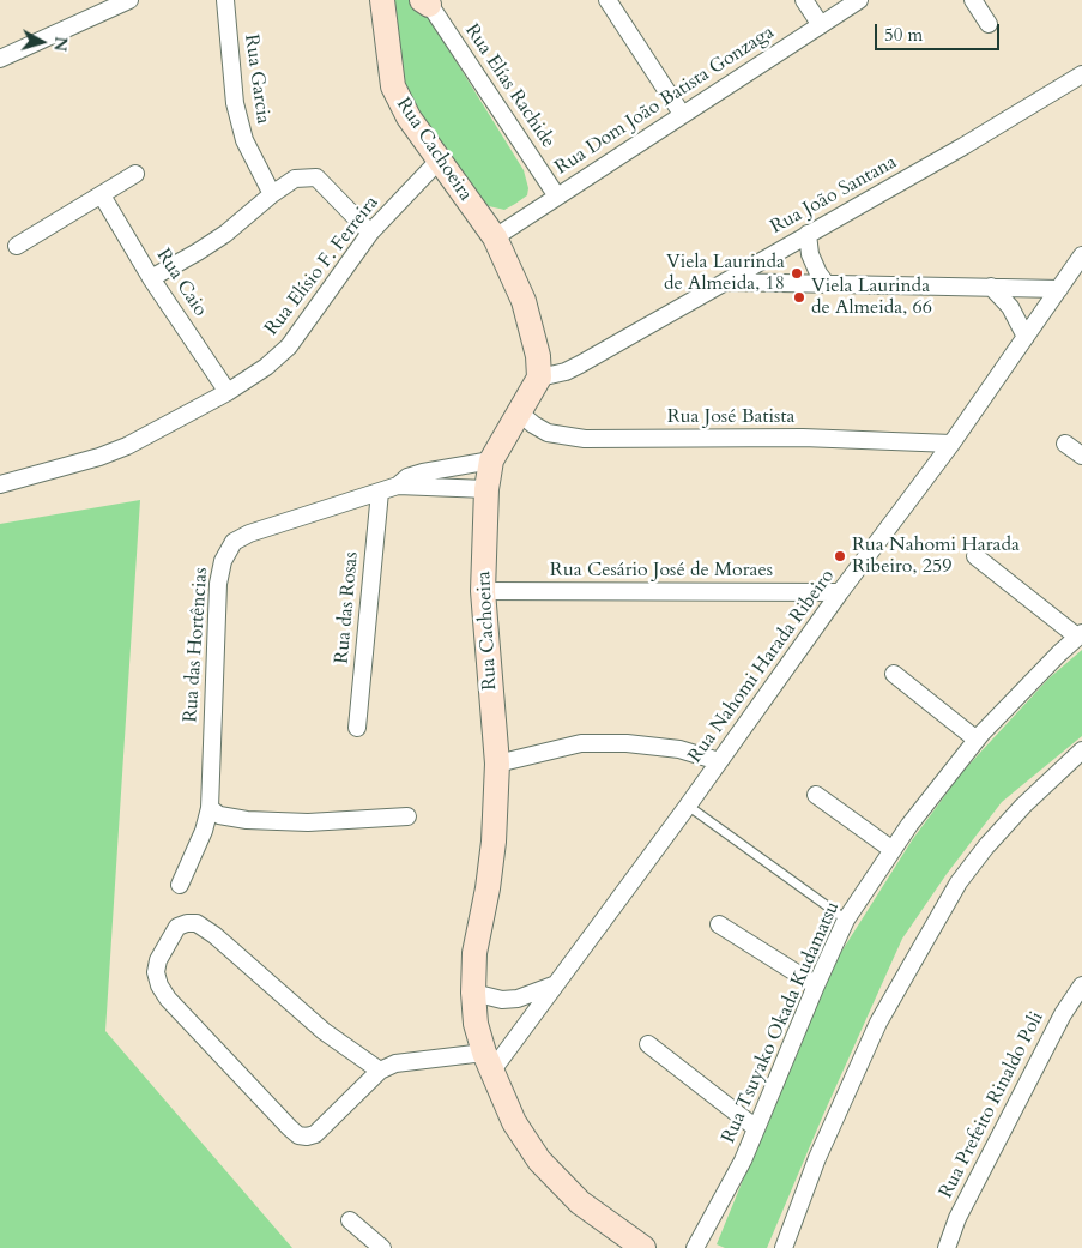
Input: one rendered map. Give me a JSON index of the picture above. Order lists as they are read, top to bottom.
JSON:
{
  "streets": {
    "main road": ["Rua Cachoeira"],
    "street": [
      "Rua Garcia",
      "Rua Elías Rachide",
      "Rua Dom João Batista Gonzaga",
      "Rua João Santana",
      "Rua Elísio F. Ferreira",
      "Rua Caio",
      "Rua José Batista",
      "Rua Cesário José de Moraes",
      "Rua das Rosas",
      "Rua das Hortências",
      "Rua Nahomi Harada Ribeiro",
      "Rua Tsuyako Okada Kudamatsu",
      "Rua Prefeito Rinaldo Poli"
    ]
  },
  "crossings": [
    ["Rua Elías Rachide", "Rua Dom João Batista Gonzaga"],
    ["Rua Dom João Batista Gonzaga", "Rua Cachoeira"],
    ["Rua Cachoeira", "Rua João Santana"],
    ["Rua Cachoeira", "Rua Elísio F. Ferreira"],
    ["Rua Cachoeira", "Rua José Batista"],
    ["Rua Cachoeira", "Rua Cesário José de Moraes"],
    ["Rua Cachoeira", "Rua das Hortências"],
    ["Rua Cachoeira", "Rua Nahomi Harada Ribeiro"],
    ["Rua Elísio F. Ferreira", "Rua Caio"],
    ["Rua José Batista", "Rua Nahomi Harada Ribeiro"],
    ["Rua Cesário José de Moraes", "Rua Nahomi Harada Ribeiro"],
    ["Rua das Rosas", "Rua das Hortências"]
  ],
  "places": ["Viela Laurinda de Almeida, 18", "Viela Laurinda de Almeida, 66", "Rua Nahomi Harada Ribeiro, 259"],
  "scale_bar": "50 m",
  "north": "right"
}
